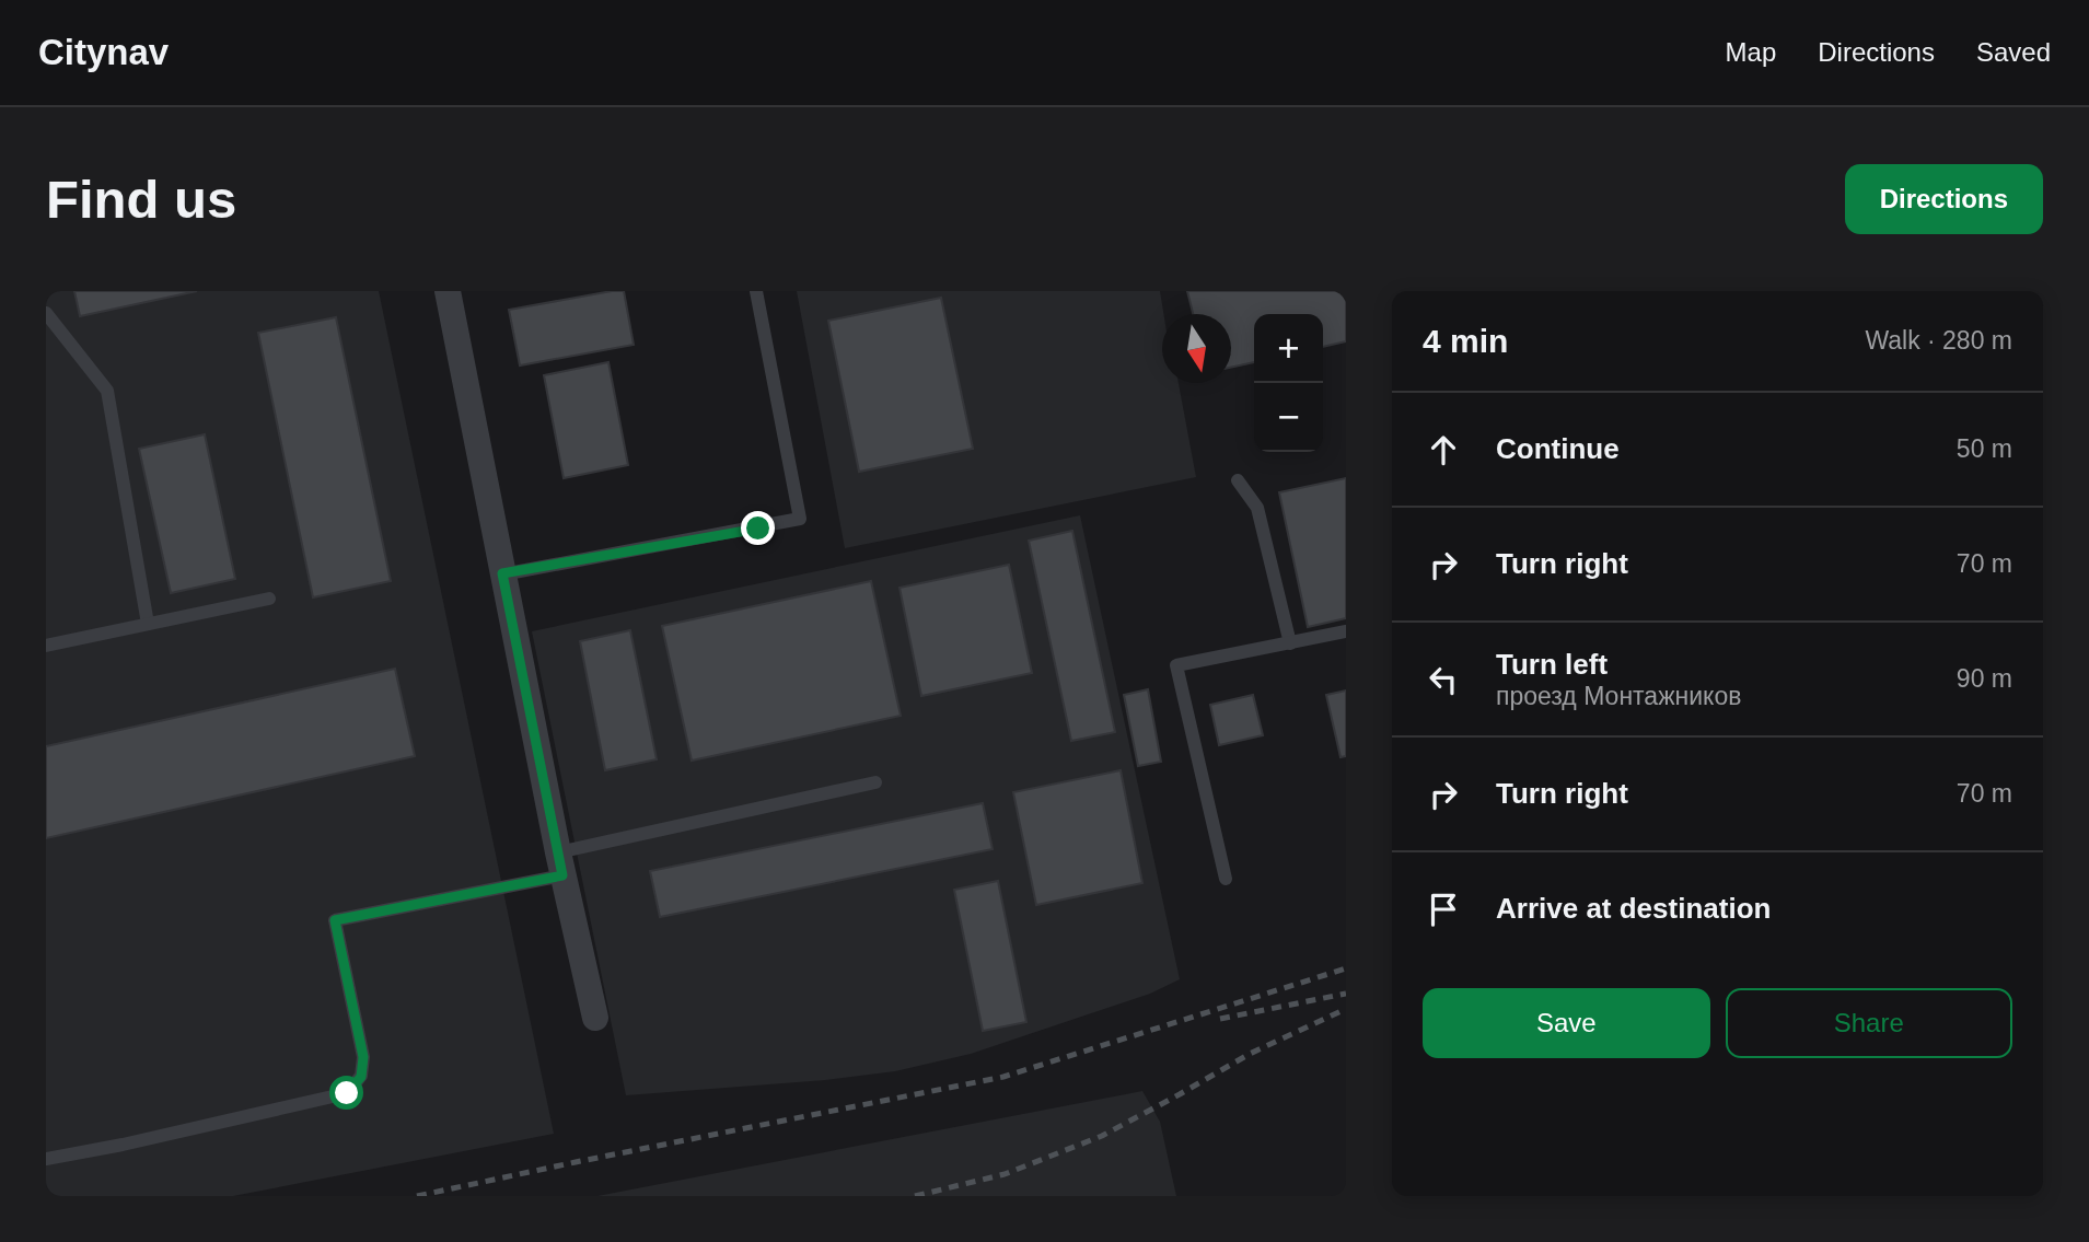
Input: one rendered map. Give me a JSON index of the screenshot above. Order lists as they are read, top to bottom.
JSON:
{
  "north": "bottom",
  "page": {
    "header": "Citynav",
    "nav": ["Map", "Directions", "Saved"],
    "buttons": [
      "Directions",
      ["Save", "Share"]
    ],
    "title": "Find us",
    "heading": ["4 min", "Walk · 280 m"],
    "map_buttons": ["+", "−"],
    "list": [
      ["Continue", "50 m"],
      ["Turn right", "70 m"],
      ["Turn left", "проезд Монтажников", "90 m"],
      ["Turn right", "70 m"],
      "Arrive at destination"
    ]
  }
}
